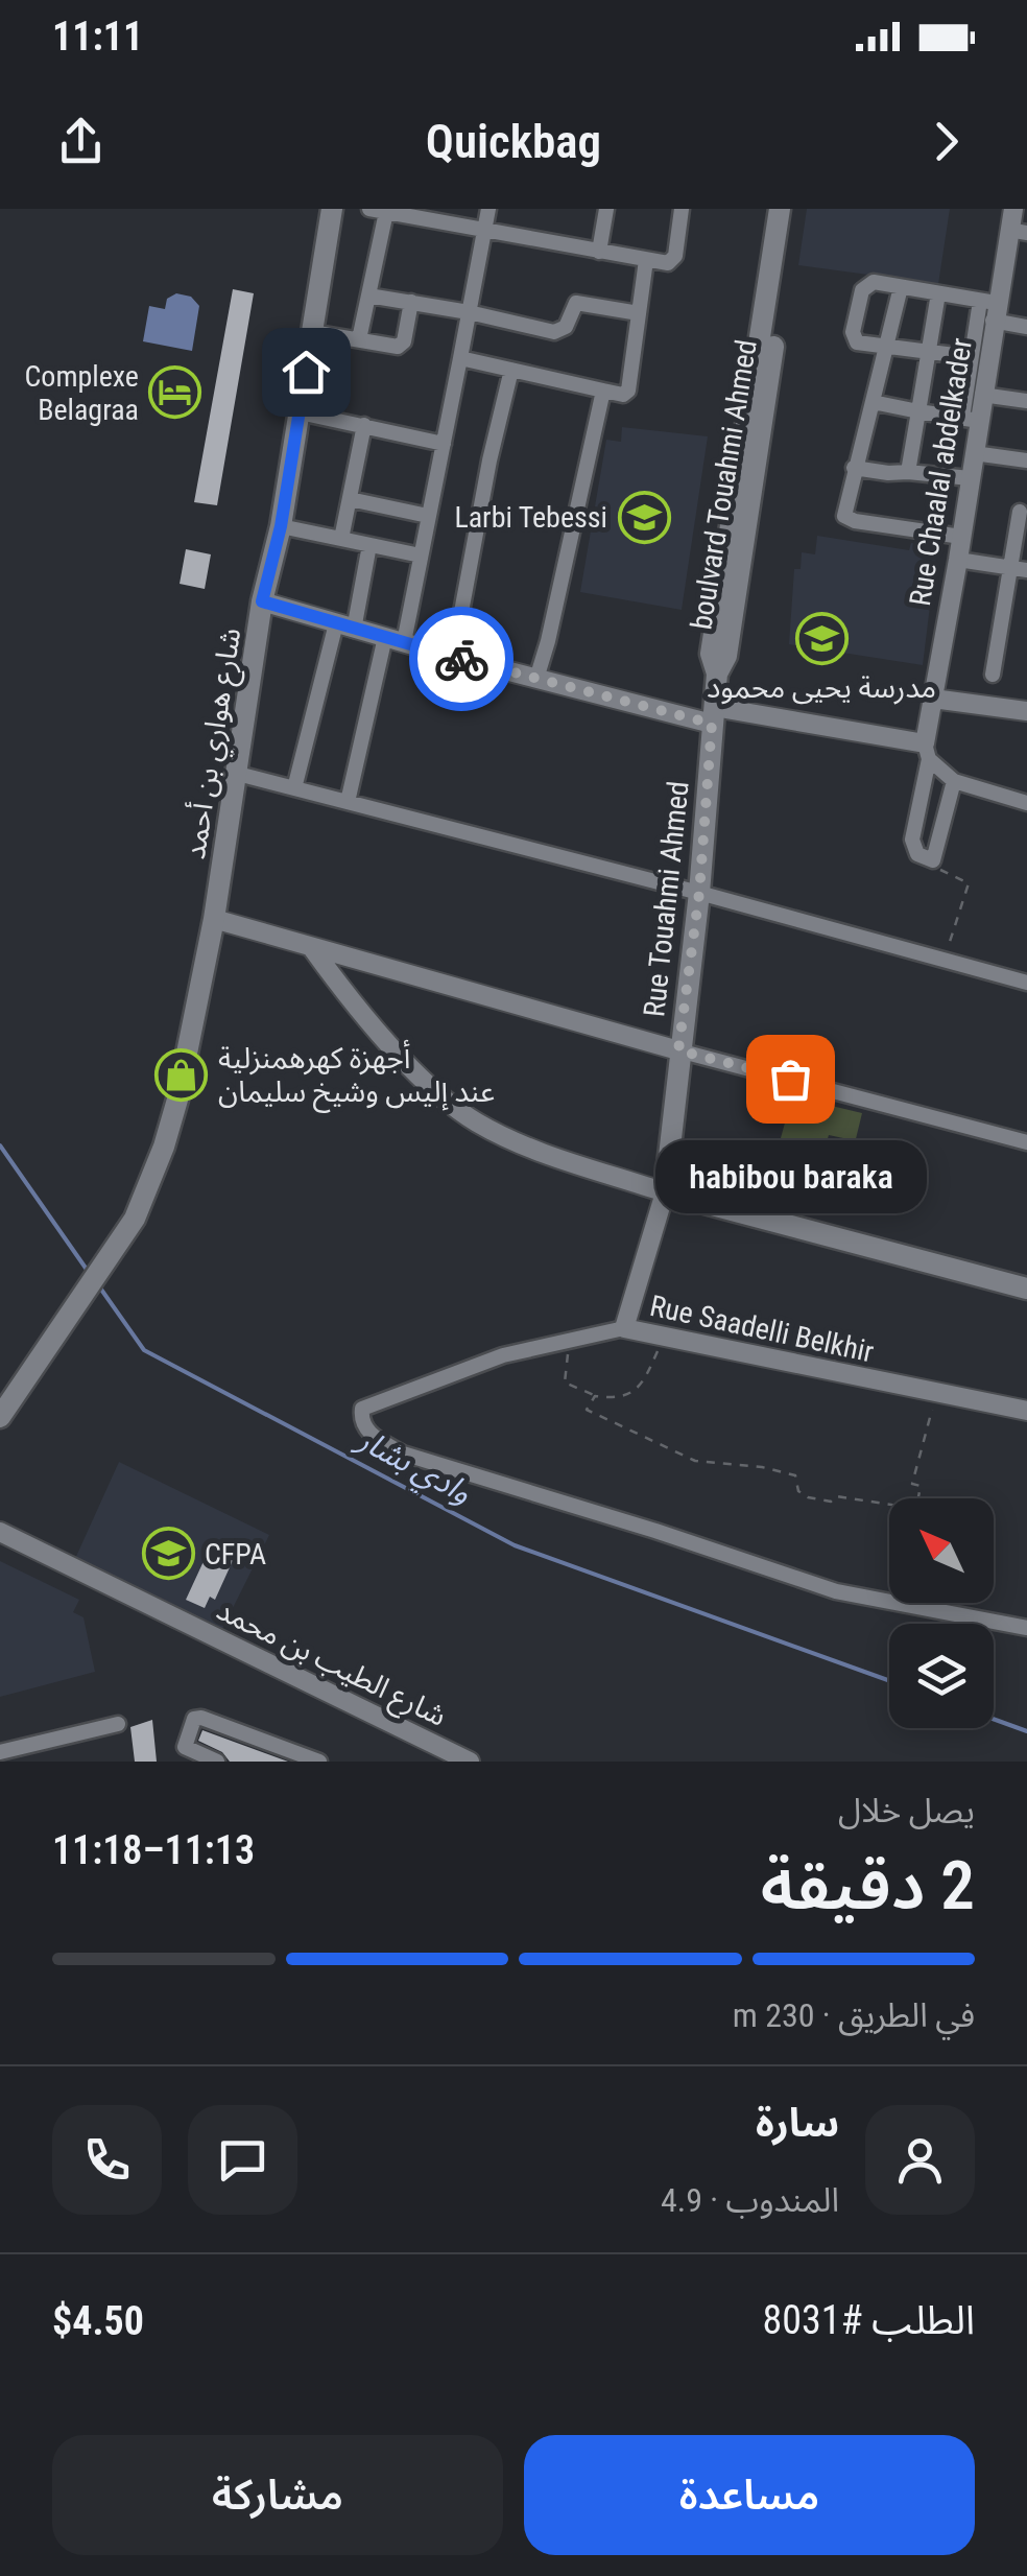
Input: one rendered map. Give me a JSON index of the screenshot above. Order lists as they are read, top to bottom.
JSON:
{
  "streets": {
    "main road": ["boulvard Touahmi Ahmed", "شارع هواري بن أحمد", "Rue Touahmi Ahmed"],
    "street": ["Rue Chaalal abdelkader", "Rue Saadelli Belkhir", "شارع الطيب بن محمد"]
  },
  "crossings": [
    ["boulvard Touahmi Ahmed", "Rue Touahmi Ahmed"],
    ["Rue Touahmi Ahmed", "Rue Saadelli Belkhir"]
  ],
  "water": ["وادي بشار"],
  "places": {
    "hotel": ["Complexe Belagraa"],
    "school or university": ["Larbi Tebessi", "مدرسة يحيى محمود", "CFPA"],
    "shop": ["أجهزة كهرهمنزلية عند إليس وشيخ سليمان"],
    "other": ["habibou baraka"]
  },
  "north": "top left",
  "page": {
    "status": "11:11",
    "header": "Quickbag",
    "bubble": "habibou baraka",
    "heading": ["2 دقيقة", "يصل خلال", "11:13–11:18"],
    "panel": [
      "سارة",
      "المندوب · 4.9",
      "الطلب #8031",
      "$4.50"
    ],
    "bar": "في الطريق · 230 m",
    "buttons": ["مساعدة", "مشاركة"]
  }
}
